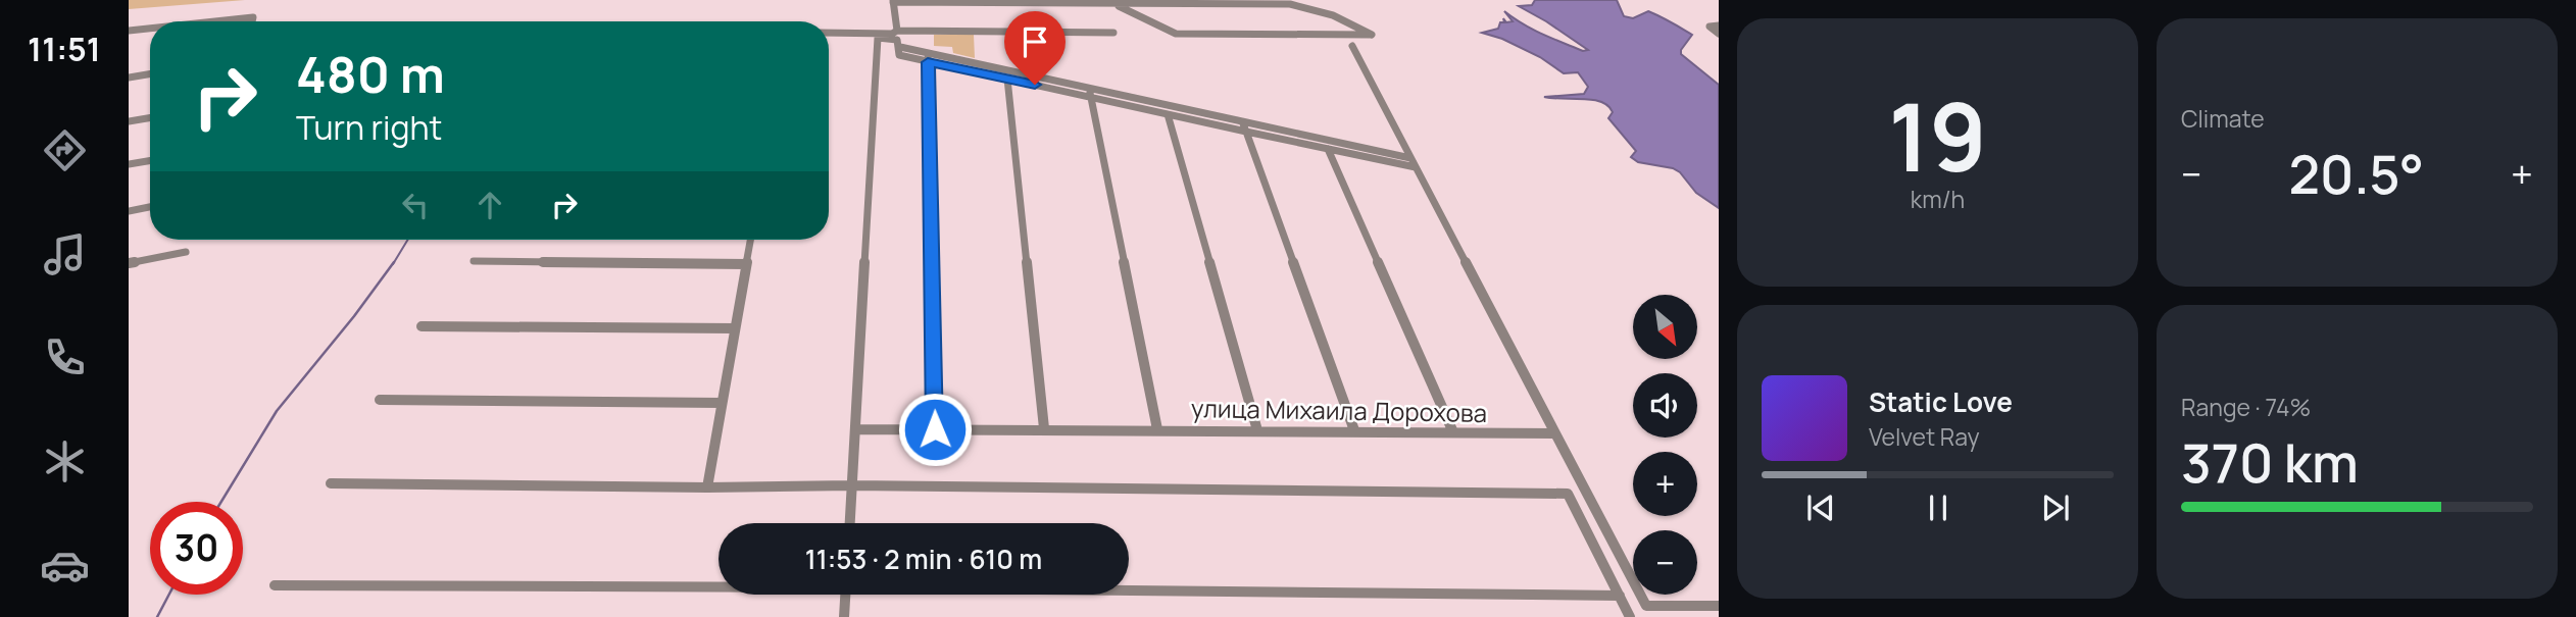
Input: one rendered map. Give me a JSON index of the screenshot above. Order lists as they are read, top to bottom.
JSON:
{
  "streets": {
    "street": ["улица Михаила Дорохова"]
  },
  "north": "bottom right",
  "page": {
    "tabs": "11:51",
    "tile": [
      ["19", "km/h"],
      "Climate",
      ["Range · 74%", "370 km"]
    ],
    "turn": ["480 m", "Turn right"],
    "heat": ["−", "20.5°", "+"],
    "map_buttons": ["+", "−"],
    "song": ["Static Love", "Velvet Ray"],
    "limit": "30",
    "trip": "11:53 · 2 min · 610 m"
  }
}
